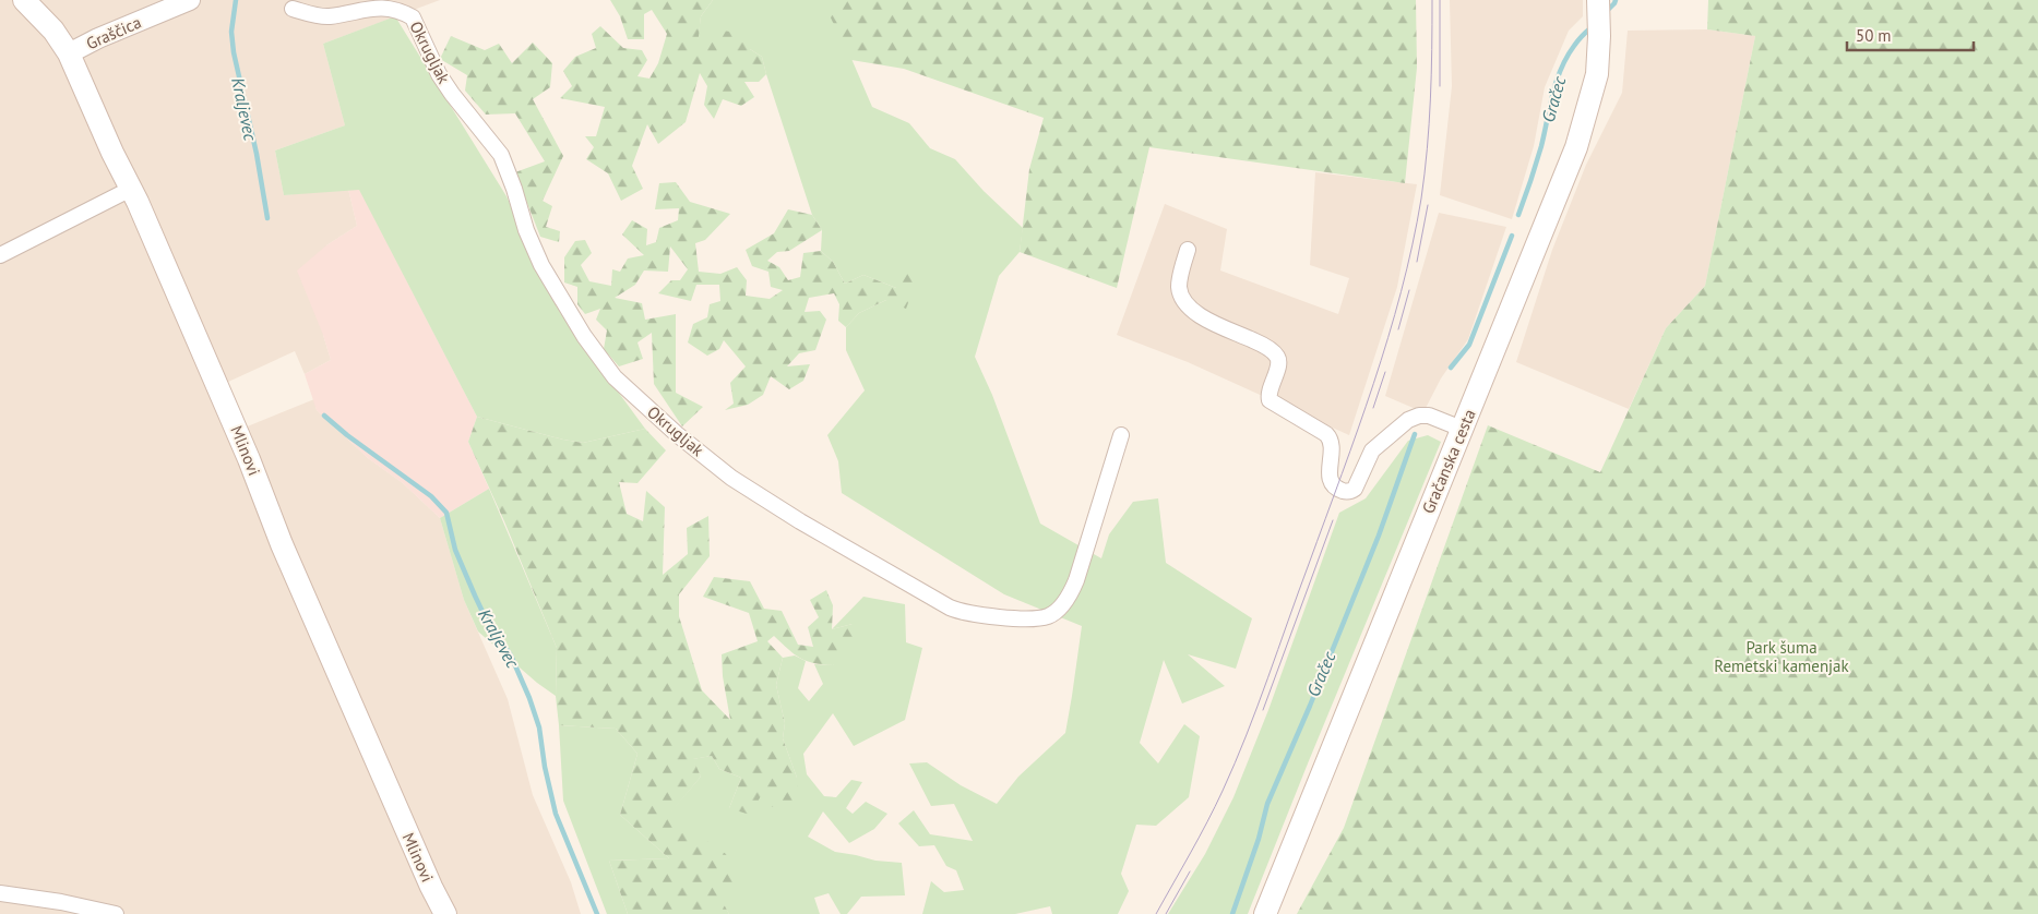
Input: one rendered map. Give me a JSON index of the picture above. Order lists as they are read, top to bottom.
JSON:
{
  "streets": {
    "main road": ["Mlinovi", "Gračanska cesta"],
    "street": ["Graščica", "Okrugljak"]
  },
  "crossings": [
    ["Graščica", "Mlinovi"]
  ],
  "water": ["Gračec", "Kraljevec"],
  "parks": ["Park šuma Remetski kamenjak"],
  "scale_bar": "50 m"
}
